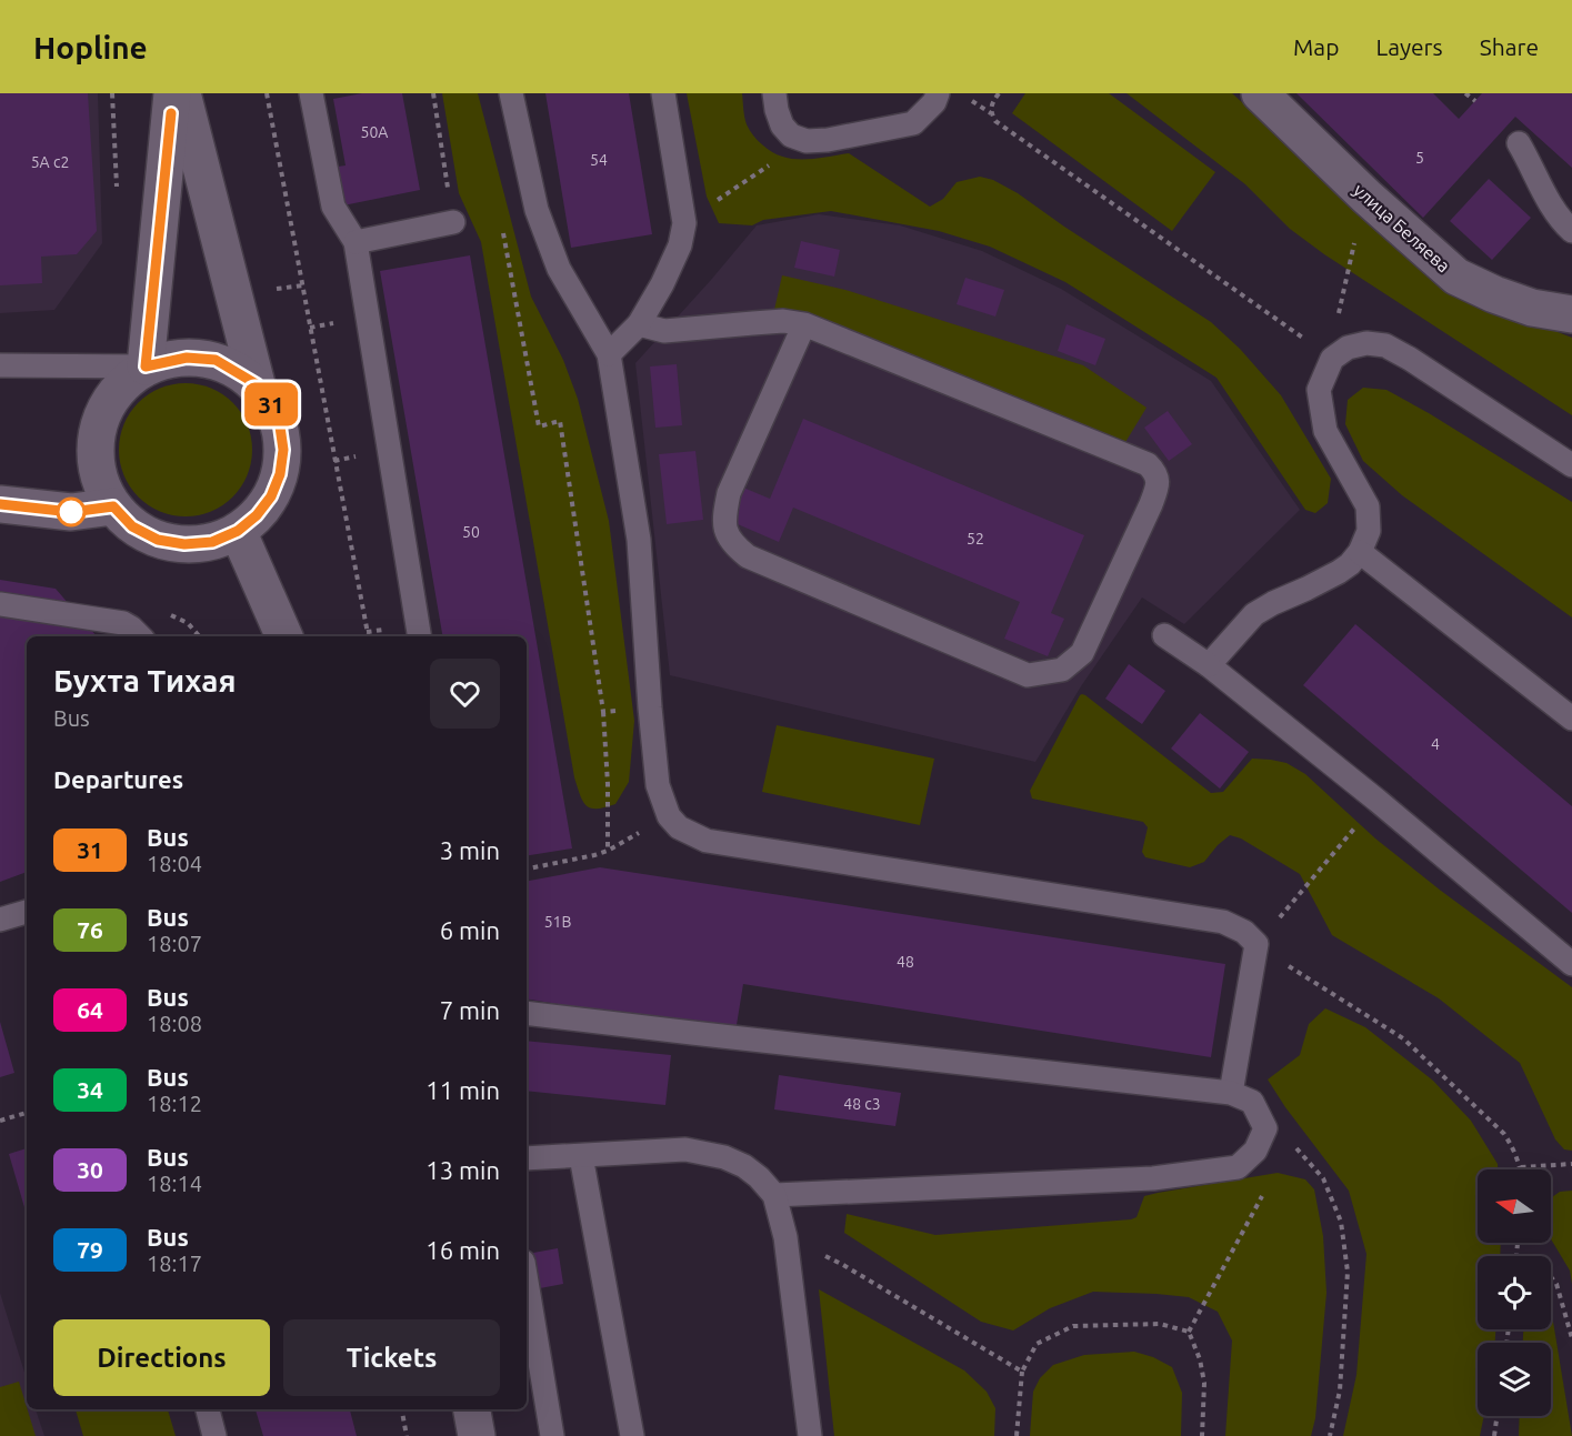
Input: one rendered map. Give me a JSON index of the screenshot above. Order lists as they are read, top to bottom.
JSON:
{
  "streets": {
    "main road": ["улица Беляева"]
  },
  "lines": ["bus line 31"],
  "house_numbers": [
    "50А",
    "5",
    "54",
    "5А с2",
    "50",
    "52",
    "4",
    "51В",
    "48",
    "48 с3"
  ],
  "north": "left",
  "page": {
    "header": "Hopline",
    "nav": ["Map", "Layers", "Share"],
    "on_map": "31",
    "heading": [
      ["Бухта Тихая", "Bus"],
      "Departures"
    ],
    "list": [
      {
        "mark": "31",
        "name": "Bus",
        "note": "18:04",
        "value": "3 min"
      },
      {
        "mark": "76",
        "name": "Bus",
        "note": "18:07",
        "value": "6 min"
      },
      {
        "mark": "64",
        "name": "Bus",
        "note": "18:08",
        "value": "7 min"
      },
      {
        "mark": "34",
        "name": "Bus",
        "note": "18:12",
        "value": "11 min"
      },
      {
        "mark": "30",
        "name": "Bus",
        "note": "18:14",
        "value": "13 min"
      },
      {
        "mark": "79",
        "name": "Bus",
        "note": "18:17",
        "value": "16 min"
      }
    ],
    "buttons": ["Directions", "Tickets"]
  }
}
